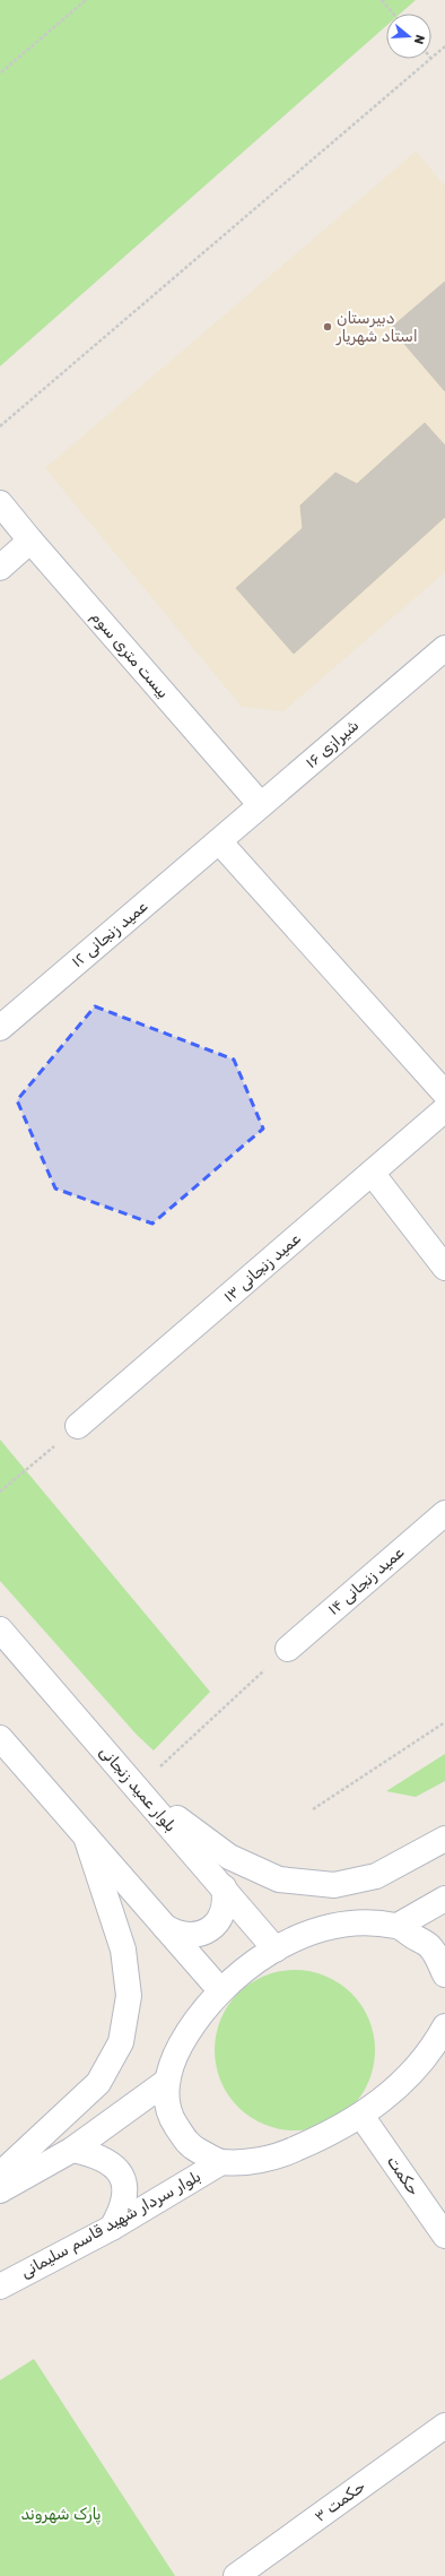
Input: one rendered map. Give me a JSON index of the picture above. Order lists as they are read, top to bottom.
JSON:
{
  "streets": {
    "main road": [
      "بیست متری سوم",
      "شیرازی ۱۶",
      "عمید زنجانی ۱۲",
      "عمید زنجانی ۱۳",
      "عمید زنجانی ۱۴",
      "بلوار عمید زنجانی",
      "حکمت",
      "بلوار سردار شهید قاسم سلیمانی",
      "حکمت ۳"
    ]
  },
  "crossings": [
    ["بیست متری سوم", "شیرازی ۱۶"],
    ["شیرازی ۱۶", "عمید زنجانی ۱۲"]
  ],
  "parks": ["پارک شهروند"],
  "places": ["دبیرستان استاد شهریار"],
  "north": "right"
}
